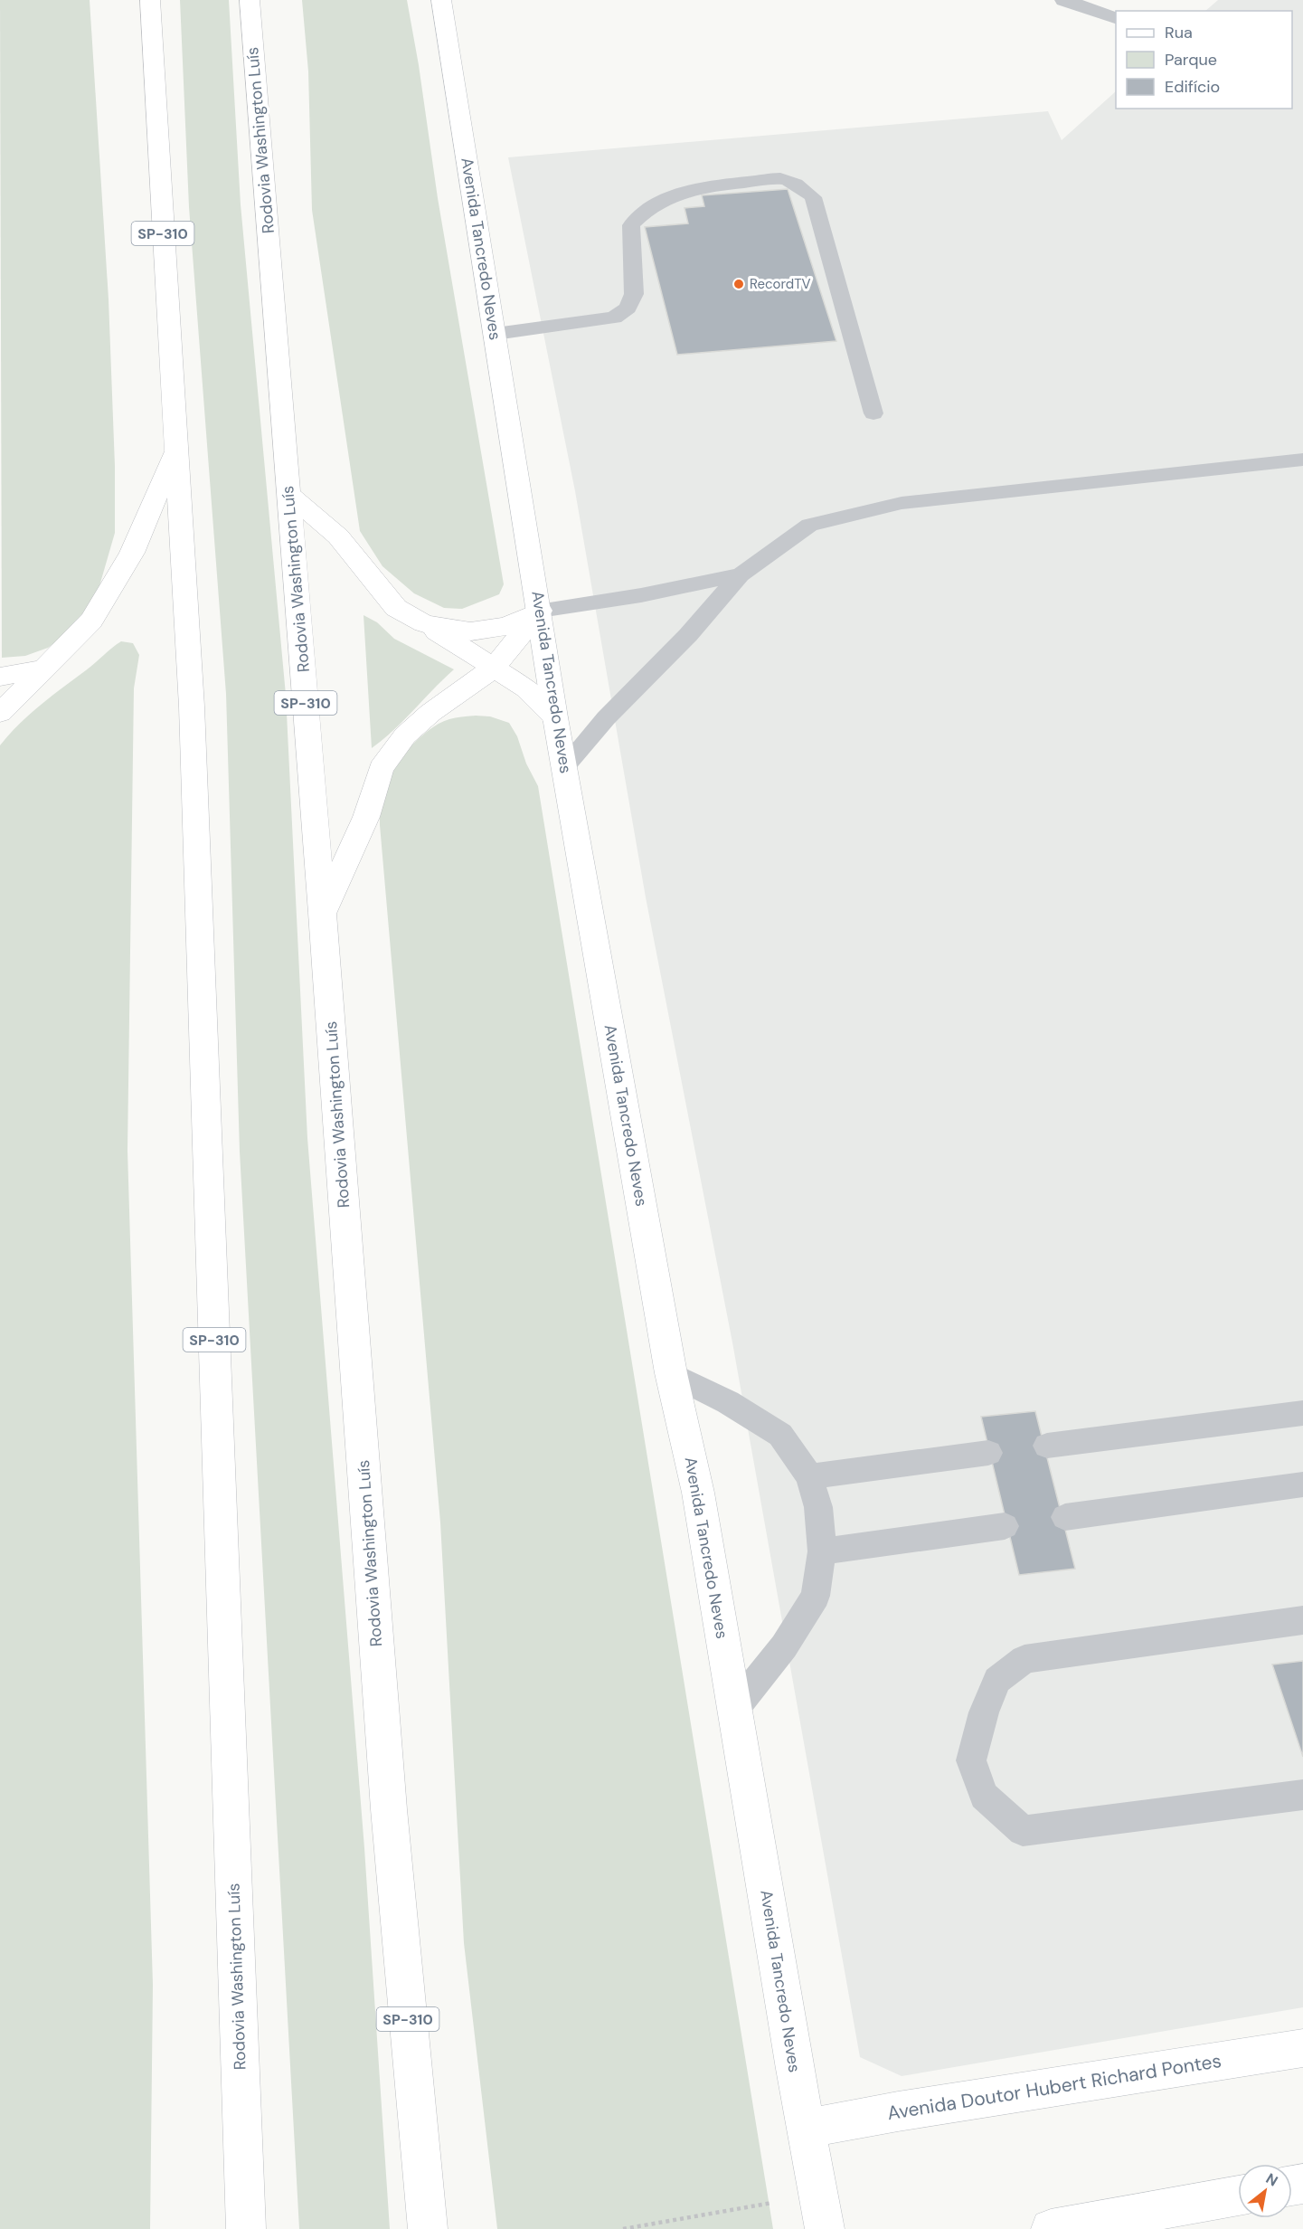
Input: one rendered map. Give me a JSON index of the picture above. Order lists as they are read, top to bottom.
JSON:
{
  "streets": {
    "main road": [
      "Rodovia Washington Luís",
      "SP-310",
      "Avenida Tancredo Neves",
      "Avenida Doutor Hubert Richard Pontes"
    ]
  },
  "crossings": [
    ["Avenida Tancredo Neves", "Avenida Doutor Hubert Richard Pontes"]
  ],
  "places": ["RecordTV"],
  "legend": ["Rua", "Parque", "Edifício"],
  "north": "top right"
}
